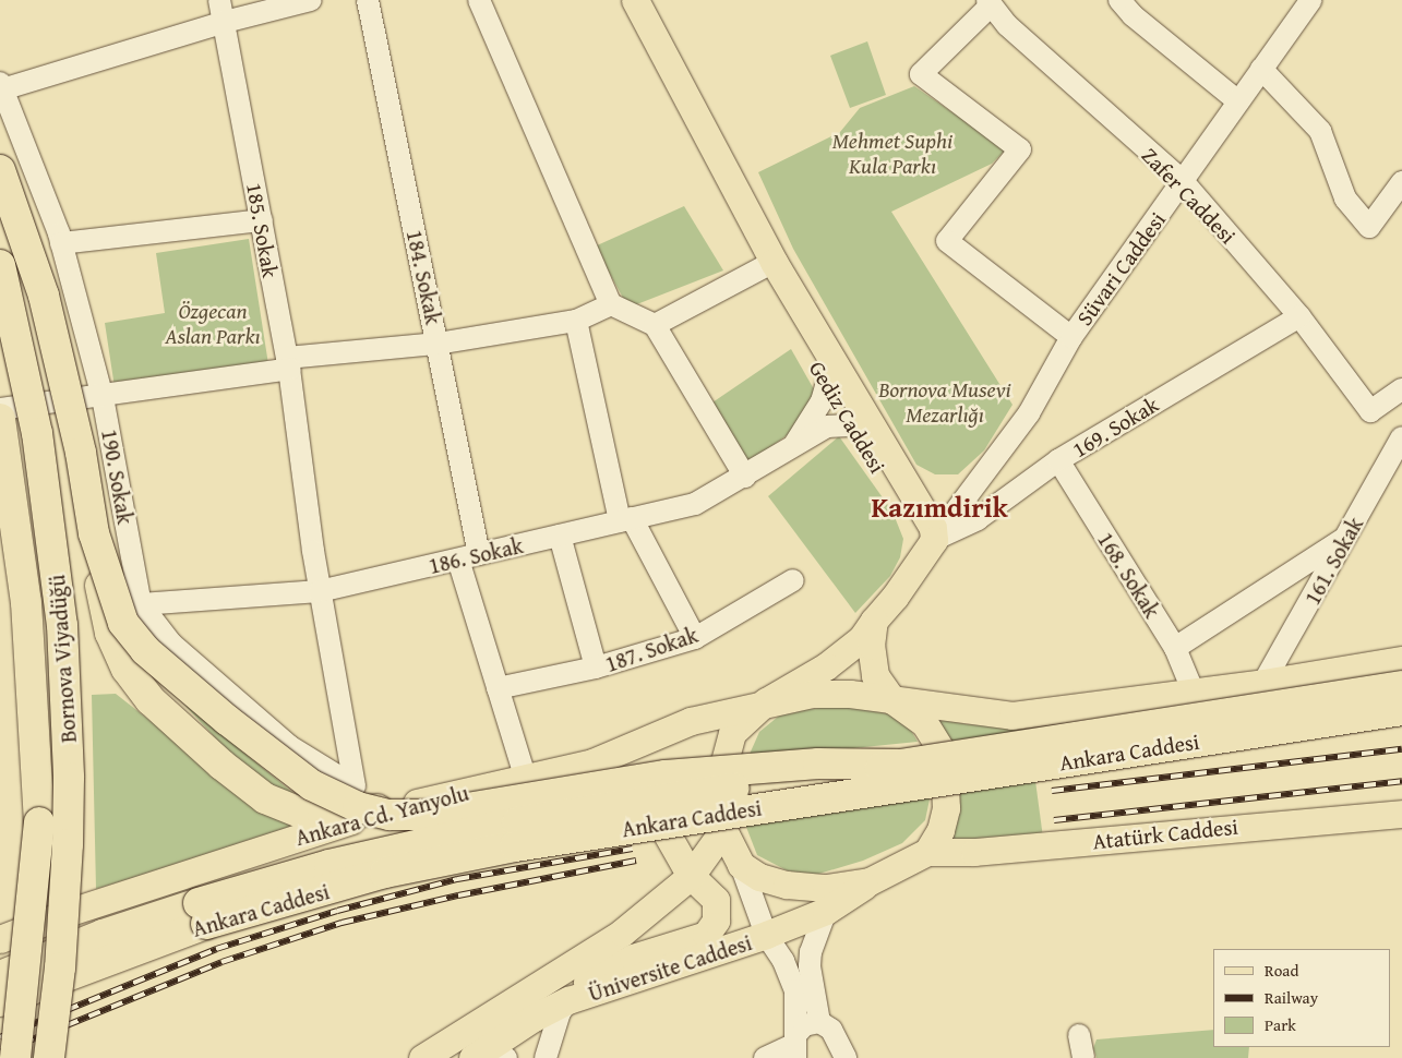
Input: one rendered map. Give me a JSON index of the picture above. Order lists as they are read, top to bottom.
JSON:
{
  "streets": {
    "highway": ["Bornova Viyadüğü", "Ankara Caddesi"],
    "main road": [
      "Gediz Caddesi",
      "Ankara Cd. Yanyolu",
      "Atatürk Caddesi",
      "Üniversite Caddesi"
    ],
    "street": [
      "Zafer Caddesi",
      "185. Sokak",
      "Süvari Caddesi",
      "184. Sokak",
      "169. Sokak",
      "190. Sokak",
      "186. Sokak",
      "161. Sokak",
      "168. Sokak",
      "187. Sokak"
    ]
  },
  "crossings": [
    ["Zafer Caddesi", "Süvari Caddesi"],
    ["Zafer Caddesi", "169. Sokak"],
    ["185. Sokak", "190. Sokak"],
    ["185. Sokak", "186. Sokak"],
    ["Süvari Caddesi", "Gediz Caddesi"],
    ["Süvari Caddesi", "169. Sokak"],
    ["184. Sokak", "186. Sokak"],
    ["Gediz Caddesi", "169. Sokak"],
    ["Gediz Caddesi", "186. Sokak"],
    ["169. Sokak", "168. Sokak"],
    ["190. Sokak", "186. Sokak"],
    ["Bornova Viyadüğü", "Ankara Caddesi"]
  ],
  "districts": ["Kazımdirik"],
  "parks": ["Mehmet Suphi Kula Parkı", "Özgecan Aslan Parkı", "Bornova Musevi Mezarlığı"],
  "legend": ["Road", "Railway", "Park"]
}
